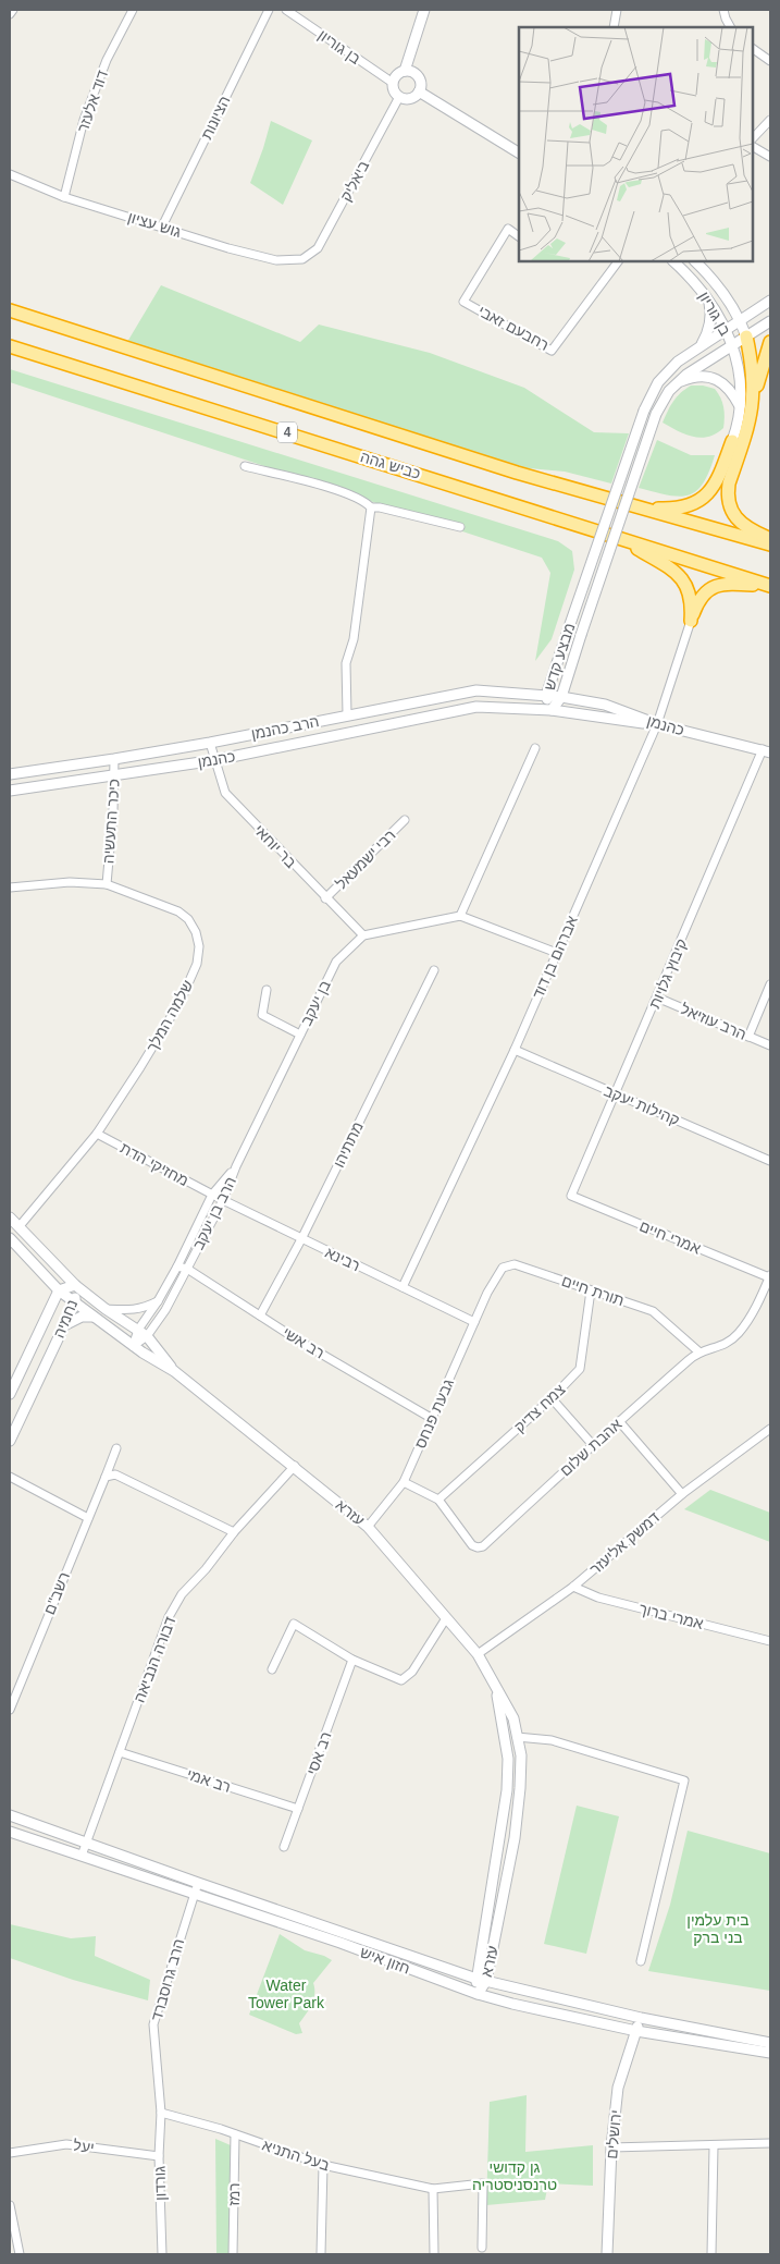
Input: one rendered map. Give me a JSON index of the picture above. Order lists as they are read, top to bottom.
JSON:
{
  "streets": {
    "highway": ["4", "כביש גהה"],
    "street": [
      "בן גוריון",
      "דוד אלעזר",
      "הציונות",
      "ביאליק",
      "גוש עציון",
      "רחבעם זאבי",
      "מבצע קדש",
      "כהנמן",
      "הרב כהנמן",
      "כיכר התעשיה",
      "בר יוחאי",
      "רבי ישמעאל",
      "אברהם בן דוד",
      "קיבוץ גלויות",
      "בן יעקב",
      "שלמה המלך",
      "הרב עוזיאל",
      "קהילות יעקב",
      "מתתיהו",
      "מחזיקי הדת",
      "הרב בן יעקב",
      "אמרי חיים",
      "רבינא",
      "תורת חיים",
      "נחמיה",
      "רב אשי",
      "צמח צדיק",
      "גבעת פנחס",
      "אהבת שלום",
      "עזרא",
      "דמשק אליעזר",
      "רשב\"ם",
      "אמרי ברוך",
      "דבורה הנביאה",
      "רב אסי",
      "רב אמי",
      "חזון איש",
      "הרב גרוסברד",
      "ירושלים",
      "יעל",
      "בעל התניא",
      "גורדון",
      "רמז"
    ]
  },
  "crossings": [
    ["בן גוריון", "ביאליק"],
    ["בן גוריון", "מבצע קדש"],
    ["דוד אלעזר", "גוש עציון"],
    ["הציונות", "גוש עציון"],
    ["ביאליק", "גוש עציון"],
    ["מבצע קדש", "כהנמן"],
    ["מבצע קדש", "הרב כהנמן"],
    ["כהנמן", "הרב כהנמן"],
    ["כהנמן", "כיכר התעשיה"],
    ["כהנמן", "בר יוחאי"],
    ["כהנמן", "אברהם בן דוד"],
    ["כהנמן", "קיבוץ גלויות"],
    ["הרב כהנמן", "כיכר התעשיה"],
    ["הרב כהנמן", "בר יוחאי"],
    ["כיכר התעשיה", "שלמה המלך"],
    ["בר יוחאי", "רבי ישמעאל"],
    ["בר יוחאי", "בן יעקב"],
    ["אברהם בן דוד", "קהילות יעקב"],
    ["אברהם בן דוד", "רבינא"],
    ["קיבוץ גלויות", "הרב עוזיאל"],
    ["קיבוץ גלויות", "קהילות יעקב"],
    ["קיבוץ גלויות", "אמרי חיים"],
    ["בן יעקב", "הרב בן יעקב"],
    ["שלמה המלך", "מחזיקי הדת"],
    ["שלמה המלך", "עזרא"],
    ["מתתיהו", "רבינא"],
    ["מתתיהו", "רב אשי"],
    ["מחזיקי הדת", "הרב בן יעקב"],
    ["מחזיקי הדת", "רבינא"],
    ["הרב בן יעקב", "רבינא"],
    ["הרב בן יעקב", "רב אשי"],
    ["הרב בן יעקב", "עזרא"],
    ["אמרי חיים", "אהבת שלום"],
    ["רבינא", "גבעת פנחס"],
    ["תורת חיים", "צמח צדיק"],
    ["תורת חיים", "גבעת פנחס"],
    ["תורת חיים", "אהבת שלום"],
    ["נחמיה", "עזרא"],
    ["רב אשי", "גבעת פנחס"],
    ["צמח צדיק", "אהבת שלום"],
    ["גבעת פנחס", "אהבת שלום"],
    ["גבעת פנחס", "עזרא"],
    ["עזרא", "דמשק אליעזר"],
    ["עזרא", "דבורה הנביאה"],
    ["עזרא", "חזון איש"],
    ["דמשק אליעזר", "אמרי ברוך"],
    ["דבורה הנביאה", "רב אמי"],
    ["דבורה הנביאה", "חזון איש"],
    ["רב אסי", "רב אמי"],
    ["חזון איש", "הרב גרוסברד"],
    ["חזון איש", "ירושלים"],
    ["הרב גרוסברד", "בעל התניא"],
    ["הרב גרוסברד", "גורדון"],
    ["יעל", "גורדון"],
    ["בעל התניא", "גורדון"],
    ["בעל התניא", "רמז"]
  ],
  "parks": ["בית עלמין בני ברק", "Water Tower Park", "גן קדושי טרנסניסטריה"]
}
